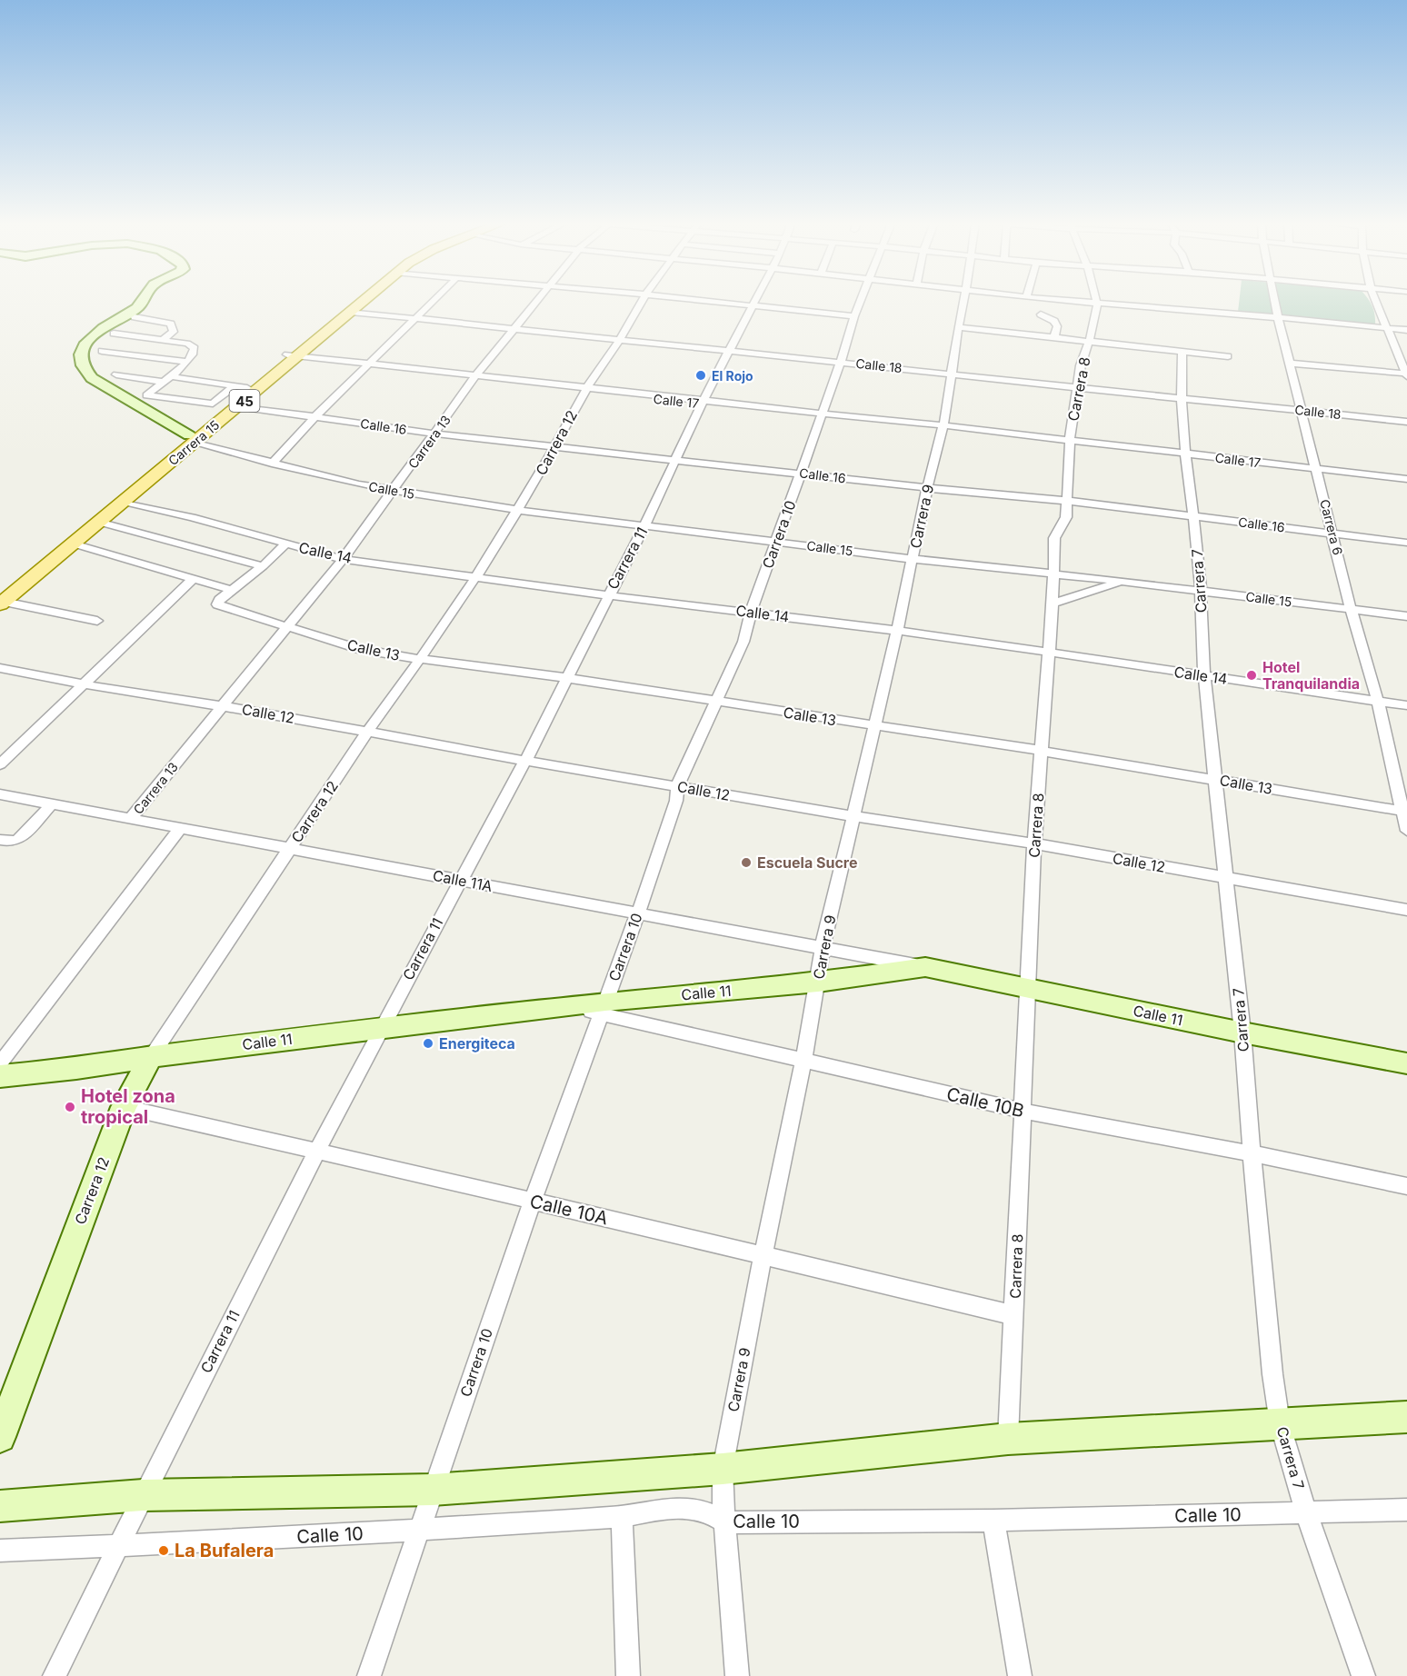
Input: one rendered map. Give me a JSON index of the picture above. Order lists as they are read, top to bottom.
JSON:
{
  "streets": {
    "main road": [
      "45",
      "Carrera 15",
      "Carrera 12",
      "Calle 11"
    ],
    "street": [
      "Calle 18",
      "Carrera 8",
      "Calle 17",
      "Calle 16",
      "Carrera 13",
      "Calle 15",
      "Carrera 9",
      "Carrera 6",
      "Carrera 10",
      "Calle 14",
      "Carrera 11",
      "Carrera 7",
      "Calle 13",
      "Calle 12",
      "Calle 11A",
      "Calle 10B",
      "Calle 10A",
      "Calle 10"
    ]
  },
  "crossings": [
    ["Calle 18", "Carrera 8"],
    ["Calle 18", "Carrera 13"],
    ["Calle 18", "Carrera 15"],
    ["Calle 18", "Carrera 12"],
    ["Calle 18", "Carrera 9"],
    ["Calle 18", "Carrera 6"],
    ["Calle 18", "Carrera 10"],
    ["Calle 18", "Carrera 11"],
    ["Calle 18", "Carrera 7"],
    ["Carrera 8", "Calle 17"],
    ["Carrera 8", "Calle 16"],
    ["Carrera 8", "Calle 15"],
    ["Carrera 8", "Calle 14"],
    ["Carrera 8", "Calle 13"],
    ["Carrera 8", "Calle 12"],
    ["Carrera 8", "Calle 11"],
    ["Carrera 8", "Calle 10B"],
    ["Carrera 8", "Calle 10A"],
    ["Calle 17", "Carrera 13"],
    ["Calle 17", "Carrera 15"],
    ["Calle 17", "Carrera 12"],
    ["Calle 17", "Carrera 9"],
    ["Calle 17", "Carrera 6"],
    ["Calle 17", "Carrera 10"],
    ["Calle 17", "Carrera 11"],
    ["Calle 17", "Carrera 7"],
    ["Calle 16", "Carrera 13"],
    ["Calle 16", "Carrera 15"],
    ["Calle 16", "Carrera 12"],
    ["Calle 16", "Carrera 9"],
    ["Calle 16", "Carrera 6"],
    ["Calle 16", "Carrera 10"],
    ["Calle 16", "Carrera 11"],
    ["Calle 16", "Carrera 7"],
    ["Carrera 13", "Calle 15"],
    ["Carrera 13", "Calle 14"],
    ["Carrera 13", "Calle 13"],
    ["Carrera 13", "Calle 12"],
    ["Carrera 13", "Calle 11A"],
    ["Carrera 15", "Calle 15"],
    ["Carrera 15", "Calle 14"],
    ["Carrera 12", "Calle 15"],
    ["Carrera 12", "Calle 14"],
    ["Carrera 12", "Calle 13"],
    ["Carrera 12", "Calle 12"],
    ["Carrera 12", "Calle 11A"],
    ["Carrera 12", "Calle 11"],
    ["Carrera 12", "Calle 10A"],
    ["Calle 15", "Carrera 9"],
    ["Calle 15", "Carrera 6"],
    ["Calle 15", "Carrera 10"],
    ["Calle 15", "Carrera 11"],
    ["Calle 15", "Carrera 7"],
    ["Carrera 9", "Calle 14"],
    ["Carrera 9", "Calle 13"],
    ["Carrera 9", "Calle 12"],
    ["Carrera 9", "Calle 11A"],
    ["Carrera 9", "Calle 11"],
    ["Carrera 9", "Calle 10B"],
    ["Carrera 9", "Calle 10A"],
    ["Carrera 9", "Calle 10"],
    ["Carrera 6", "Calle 14"],
    ["Carrera 6", "Calle 13"],
    ["Carrera 10", "Calle 14"],
    ["Carrera 10", "Calle 13"],
    ["Carrera 10", "Calle 12"],
    ["Carrera 10", "Calle 11A"],
    ["Carrera 10", "Calle 11"],
    ["Carrera 10", "Calle 10B"],
    ["Carrera 10", "Calle 10A"],
    ["Carrera 10", "Calle 10"],
    ["Calle 14", "Carrera 11"],
    ["Calle 14", "Carrera 7"],
    ["Carrera 11", "Calle 13"],
    ["Carrera 11", "Calle 12"],
    ["Carrera 11", "Calle 11A"],
    ["Carrera 11", "Calle 11"],
    ["Carrera 11", "Calle 10A"],
    ["Carrera 11", "Calle 10"],
    ["Carrera 7", "Calle 13"],
    ["Carrera 7", "Calle 12"],
    ["Carrera 7", "Calle 11"],
    ["Carrera 7", "Calle 10B"],
    ["Carrera 7", "Calle 10"],
    ["Calle 11A", "Calle 11"],
    ["Calle 11", "Calle 10B"]
  ],
  "places": [
    "El Rojo",
    "Hotel Tranquilandia",
    "Escuela Sucre",
    "Energiteca",
    "Hotel zona tropical",
    "La Bufalera"
  ]
}
